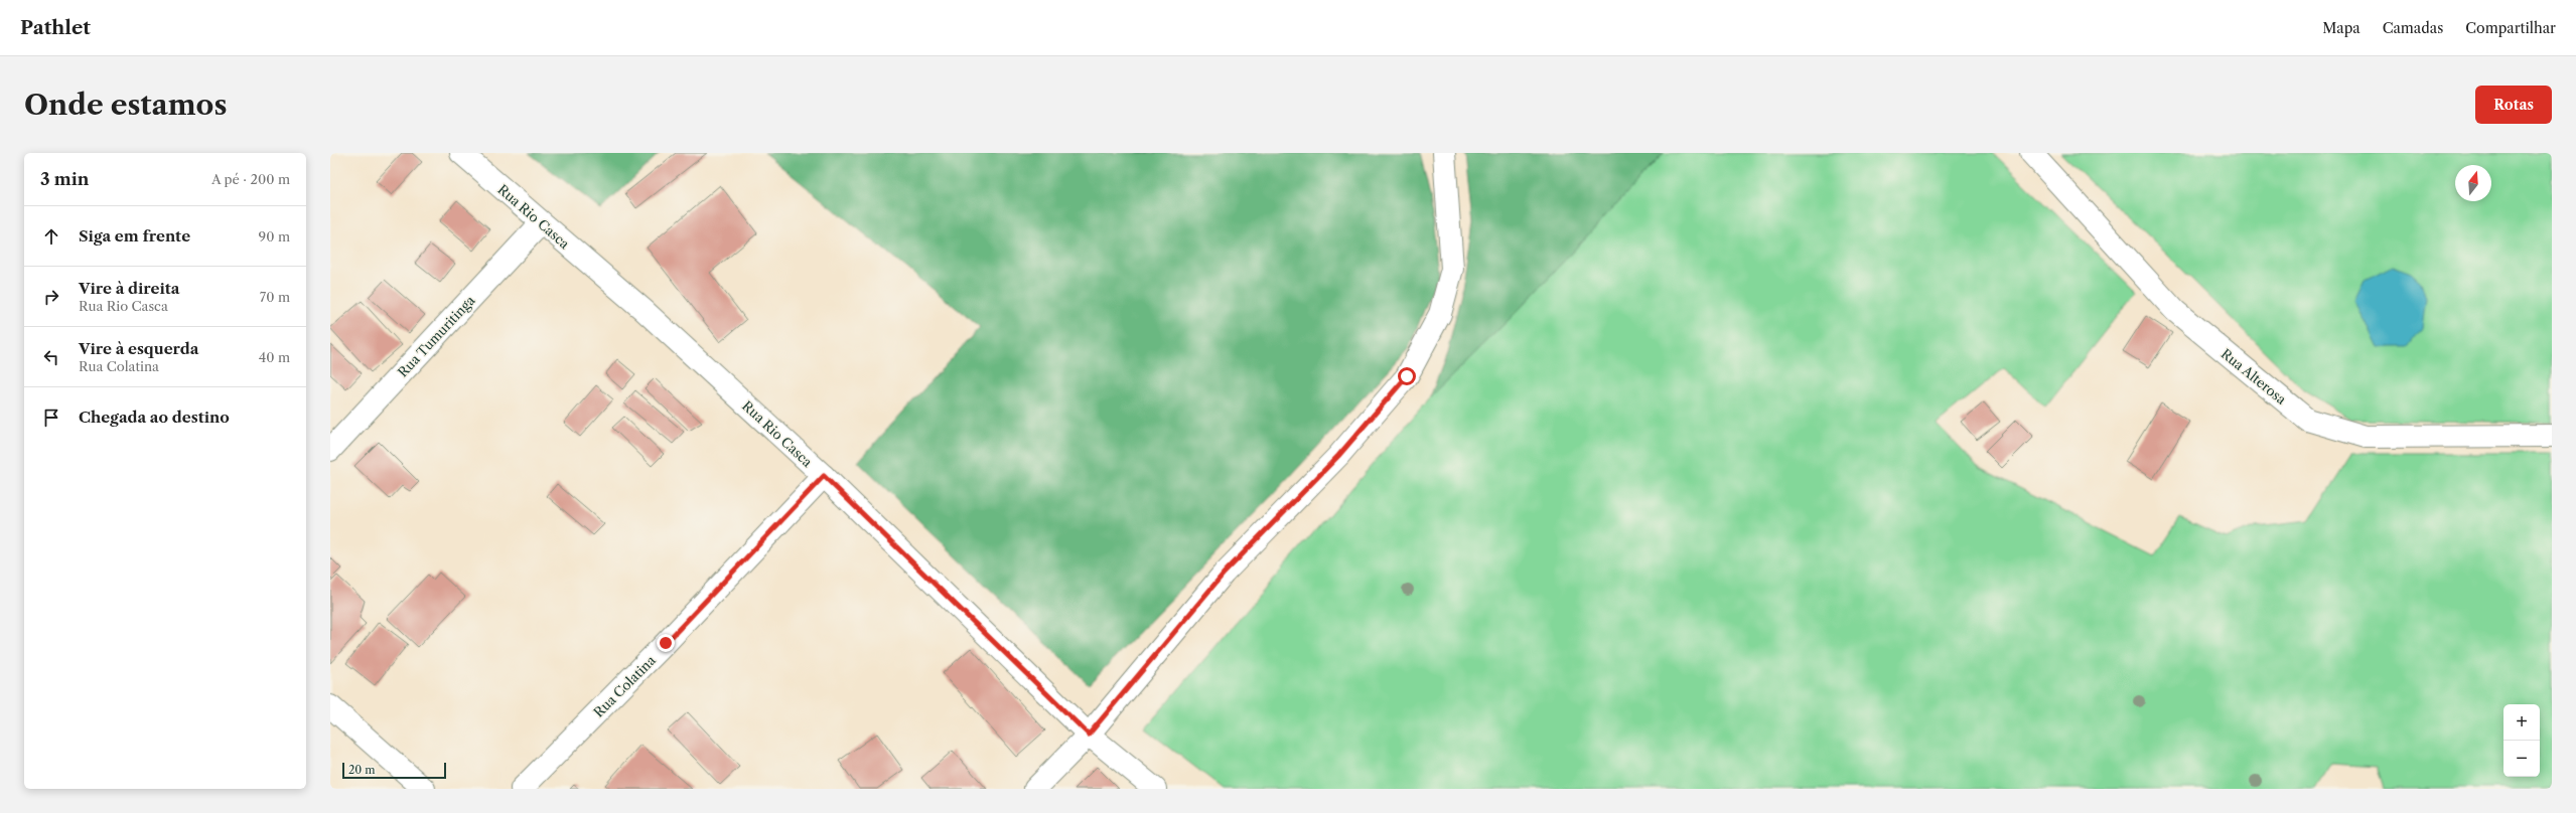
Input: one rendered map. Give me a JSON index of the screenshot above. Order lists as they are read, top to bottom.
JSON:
{
  "streets": {
    "street": [
      "Rua Rio Casca",
      "Rua Tumuritinga",
      "Rua Alterosa",
      "Rua Colatina"
    ]
  },
  "crossings": [
    ["Rua Rio Casca", "Rua Tumuritinga"],
    ["Rua Rio Casca", "Rua Colatina"]
  ],
  "scale_bar": "20 m",
  "north": "top",
  "page": {
    "header": "Pathlet",
    "nav": ["Mapa", "Camadas", "Compartilhar"],
    "buttons": "Rotas",
    "title": "Onde estamos",
    "heading": ["3 min", "A pé · 200 m"],
    "list": [
      ["Siga em frente", "90 m"],
      ["Vire à direita", "Rua Rio Casca", "70 m"],
      ["Vire à esquerda", "Rua Colatina", "40 m"],
      "Chegada ao destino"
    ],
    "map_buttons": ["+", "−"],
    "scale": "20 m"
  }
}
